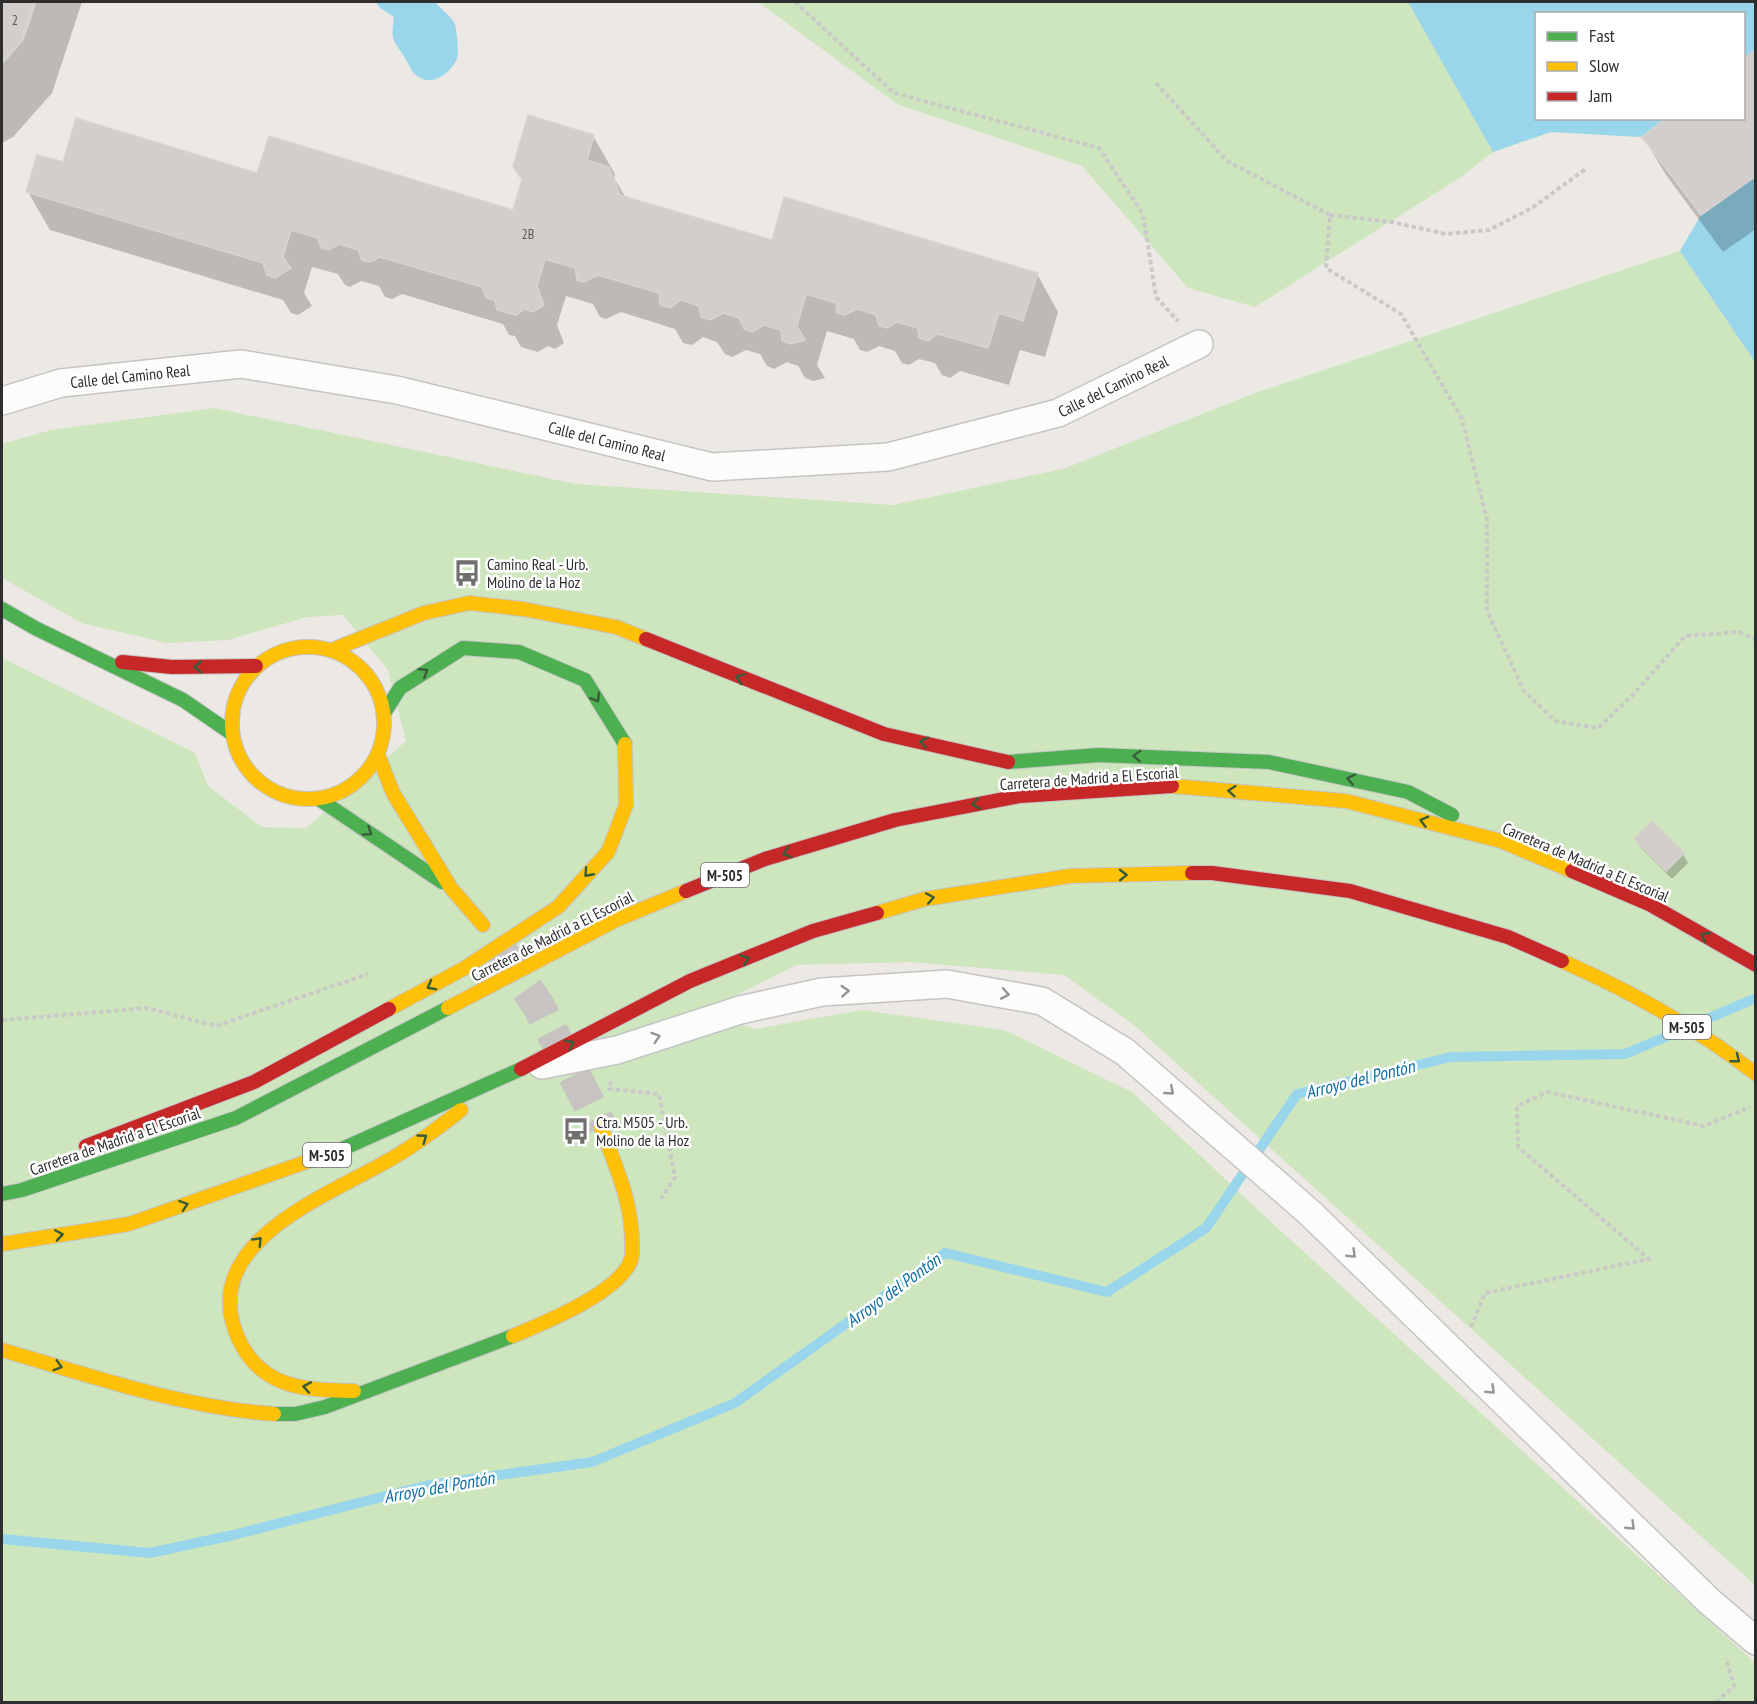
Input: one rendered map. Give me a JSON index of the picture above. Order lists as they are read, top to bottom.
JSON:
{
  "streets": {
    "main road": ["Carretera de Madrid a El Escorial", "M-505"],
    "street": ["Calle del Camino Real"]
  },
  "crossings": [
    ["Carretera de Madrid a El Escorial", "M-505"]
  ],
  "water": ["Arroyo del Pontón"],
  "places": {
    "bus stop": ["Camino Real - Urb. Molino de la Hoz", "Ctra. M505 - Urb. Molino de la Hoz"]
  },
  "house_numbers": ["2", "2B"],
  "legend": ["Fast", "Slow", "Jam"]
}
